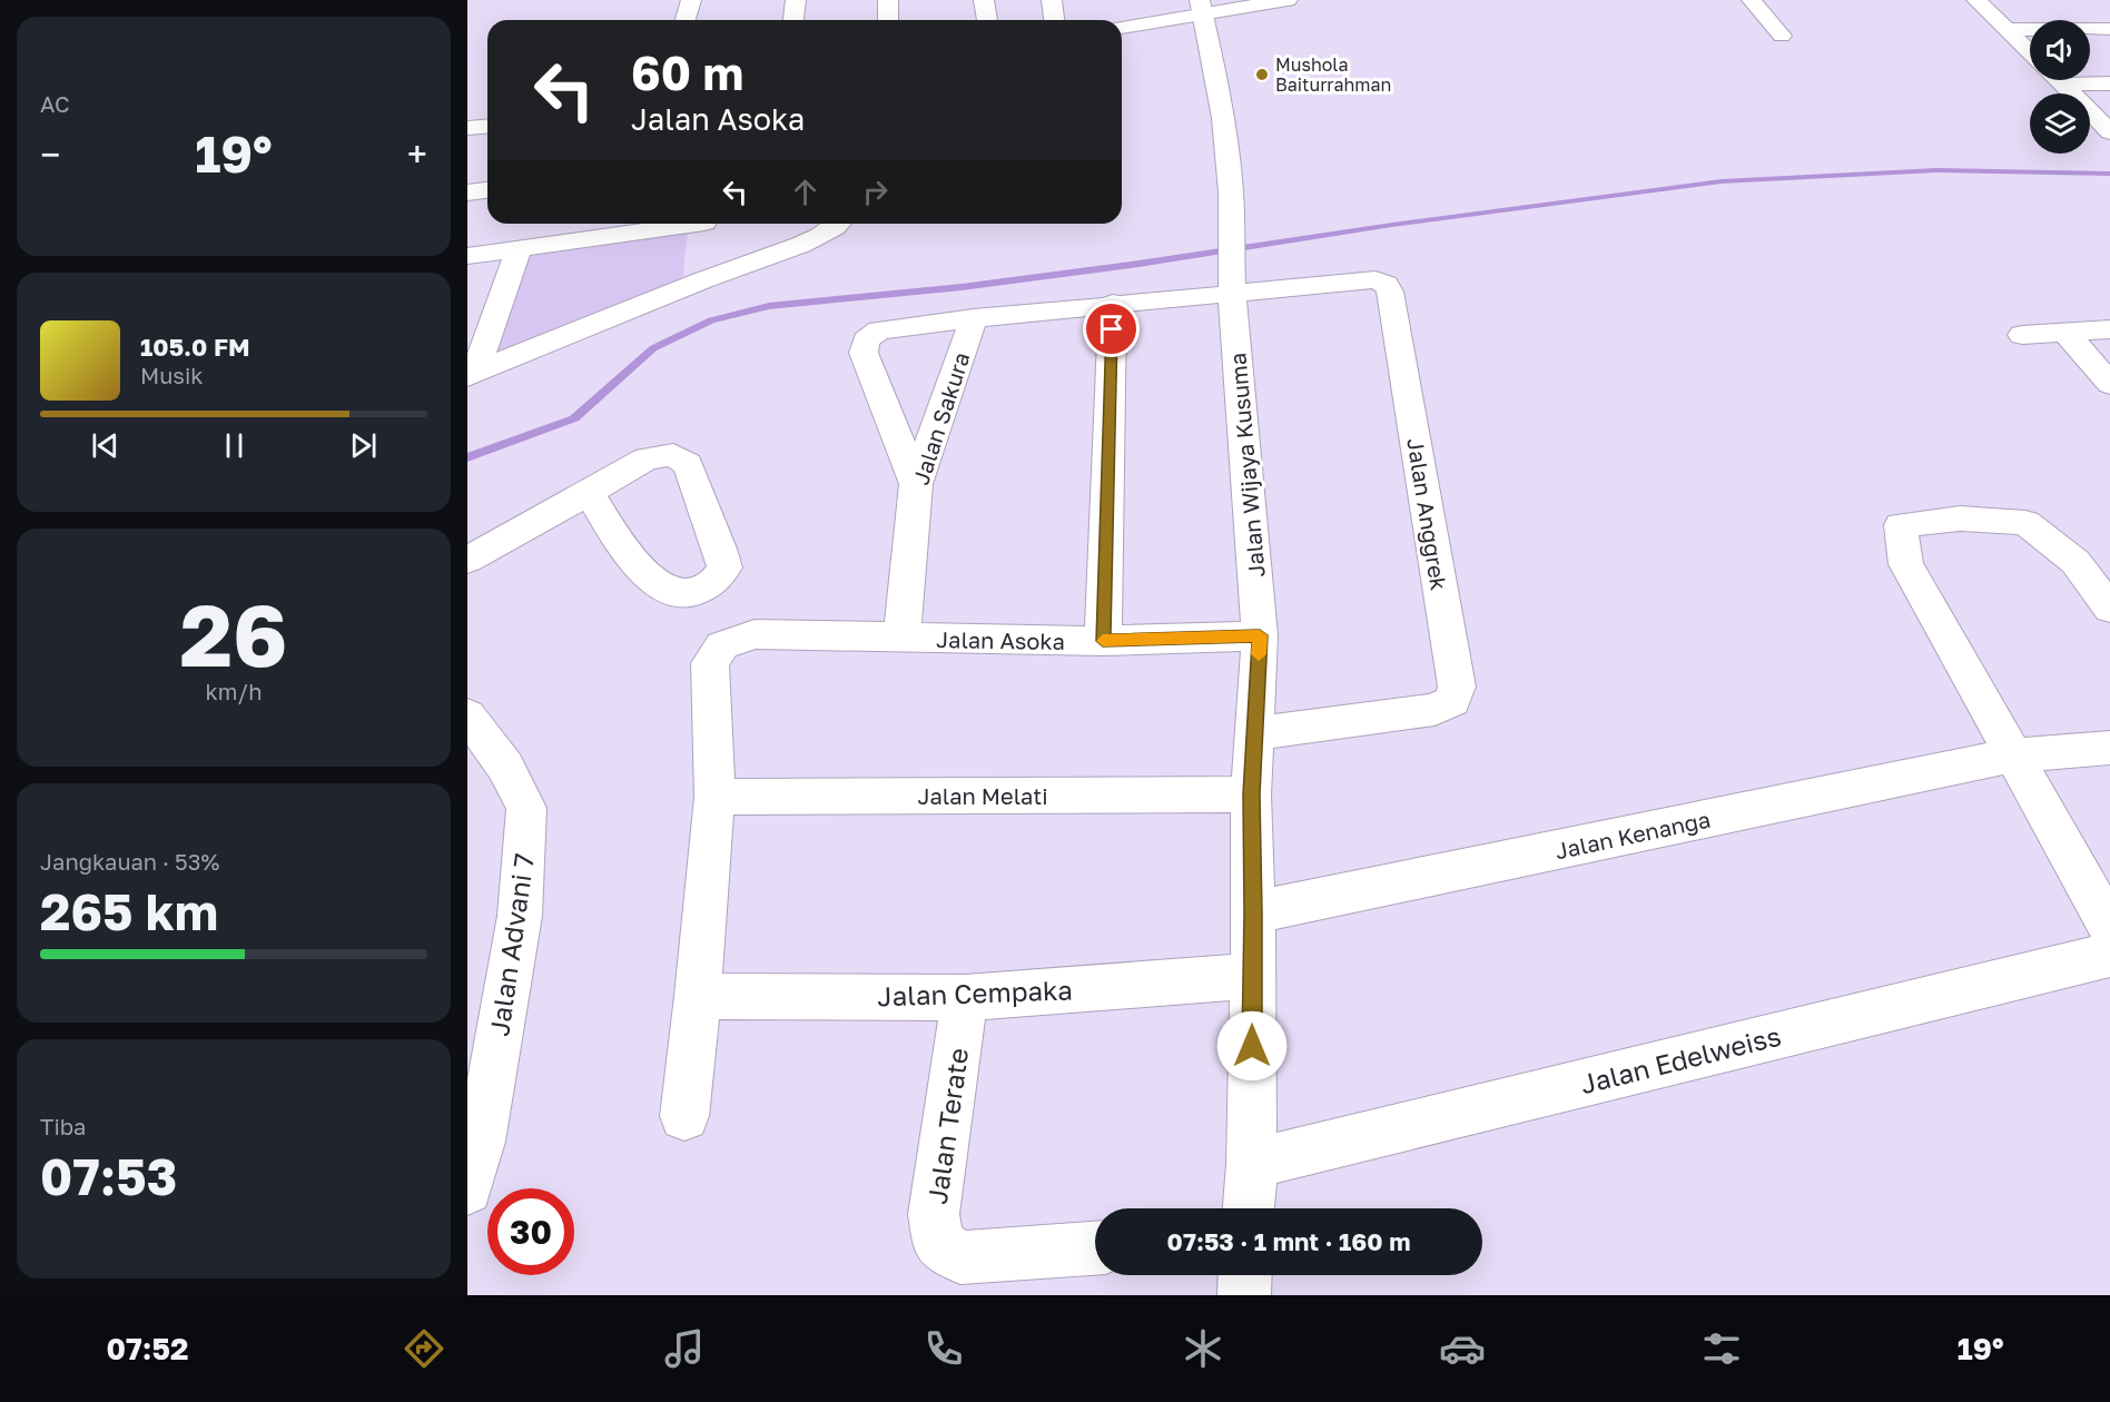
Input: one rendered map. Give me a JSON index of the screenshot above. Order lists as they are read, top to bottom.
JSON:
{
  "streets": {
    "street": [
      "Jalan Sakura",
      "Jalan Wijaya Kusuma",
      "Jalan Anggrek",
      "Jalan Asoka",
      "Jalan Melati",
      "Jalan Kenanga",
      "Jalan Advani 7",
      "Jalan Cempaka",
      "Jalan Edelweiss",
      "Jalan Terate"
    ]
  },
  "crossings": [
    ["Jalan Sakura", "Jalan Asoka"],
    ["Jalan Wijaya Kusuma", "Jalan Anggrek"],
    ["Jalan Wijaya Kusuma", "Jalan Asoka"],
    ["Jalan Wijaya Kusuma", "Jalan Melati"],
    ["Jalan Wijaya Kusuma", "Jalan Kenanga"],
    ["Jalan Wijaya Kusuma", "Jalan Cempaka"],
    ["Jalan Wijaya Kusuma", "Jalan Edelweiss"],
    ["Jalan Asoka", "Jalan Melati"],
    ["Jalan Asoka", "Jalan Cempaka"],
    ["Jalan Cempaka", "Jalan Terate"]
  ],
  "places": ["Mushola Baiturrahman"],
  "page": {
    "tile": [
      "AC",
      ["26", "km/h"],
      ["Jangkauan · 53%", "265 km"],
      ["Tiba", "07:53"]
    ],
    "turn": ["60 m", "Jalan Asoka"],
    "heat": ["−", "19°", "+"],
    "song": ["105.0 FM", "Musik"],
    "limit": "30",
    "trip": "07:53 · 1 mnt · 160 m",
    "tabs": ["07:52", "19°"]
  }
}
